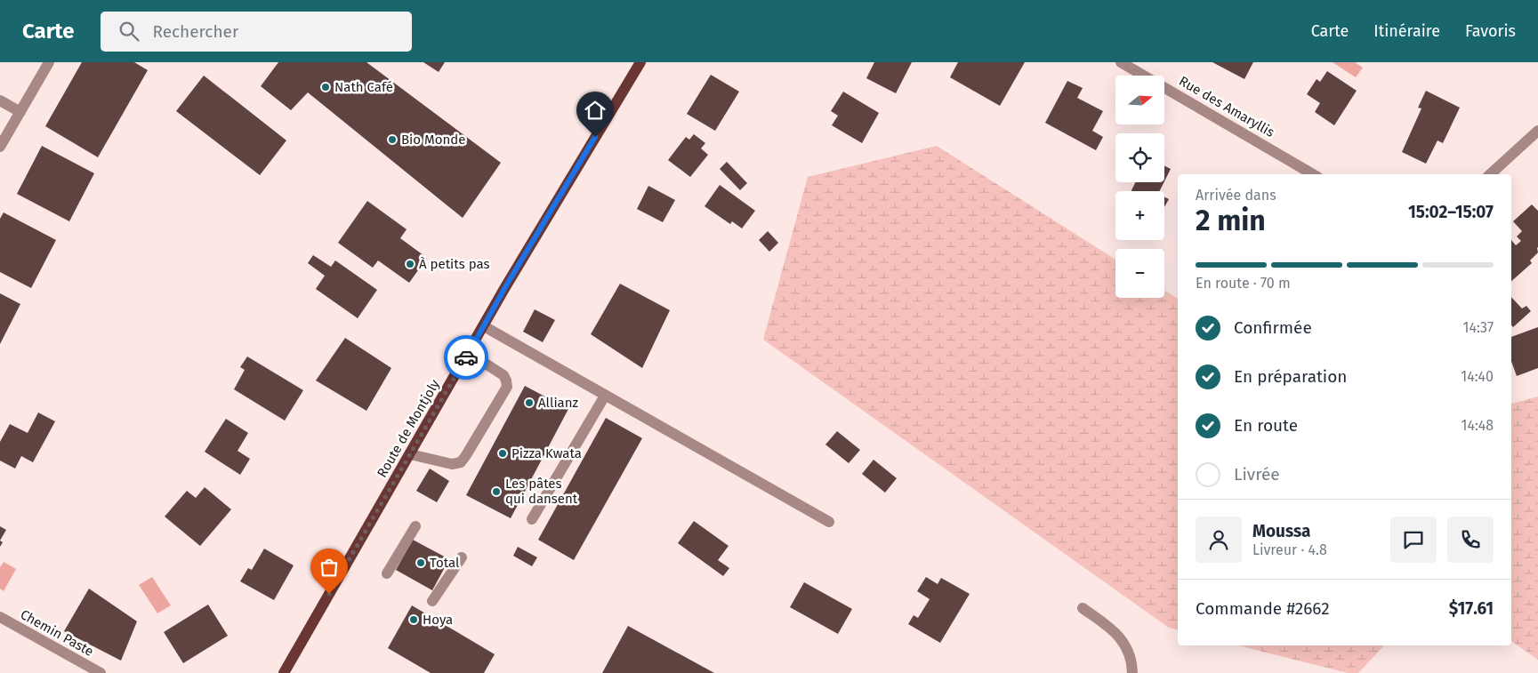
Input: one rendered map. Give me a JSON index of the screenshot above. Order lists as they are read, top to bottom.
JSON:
{
  "streets": {
    "main road": ["Route de Montjoly"],
    "street": ["Rue des Amaryllis", "Chemin Paste"]
  },
  "places": [
    "Nath Café",
    "Bio Monde",
    "À petits pas",
    "Allianz",
    "Pizza Kwata",
    "Les pâtes qui dansent",
    "Total",
    "Hoya"
  ],
  "north": "right",
  "page": {
    "header": "Carte",
    "search": "Rechercher",
    "nav": ["Carte", "Itinéraire", "Favoris"],
    "map_buttons": ["+", "−"],
    "heading": ["2 min", "Arrivée dans", "15:02–15:07"],
    "panel": [
      "Moussa",
      "Livreur · 4.8",
      "Commande #2662",
      "$17.61"
    ],
    "bar": "En route · 70 m",
    "list": [
      ["Confirmée", "14:37"],
      ["En préparation", "14:40"],
      ["En route", "14:48"],
      "Livrée"
    ]
  }
}
